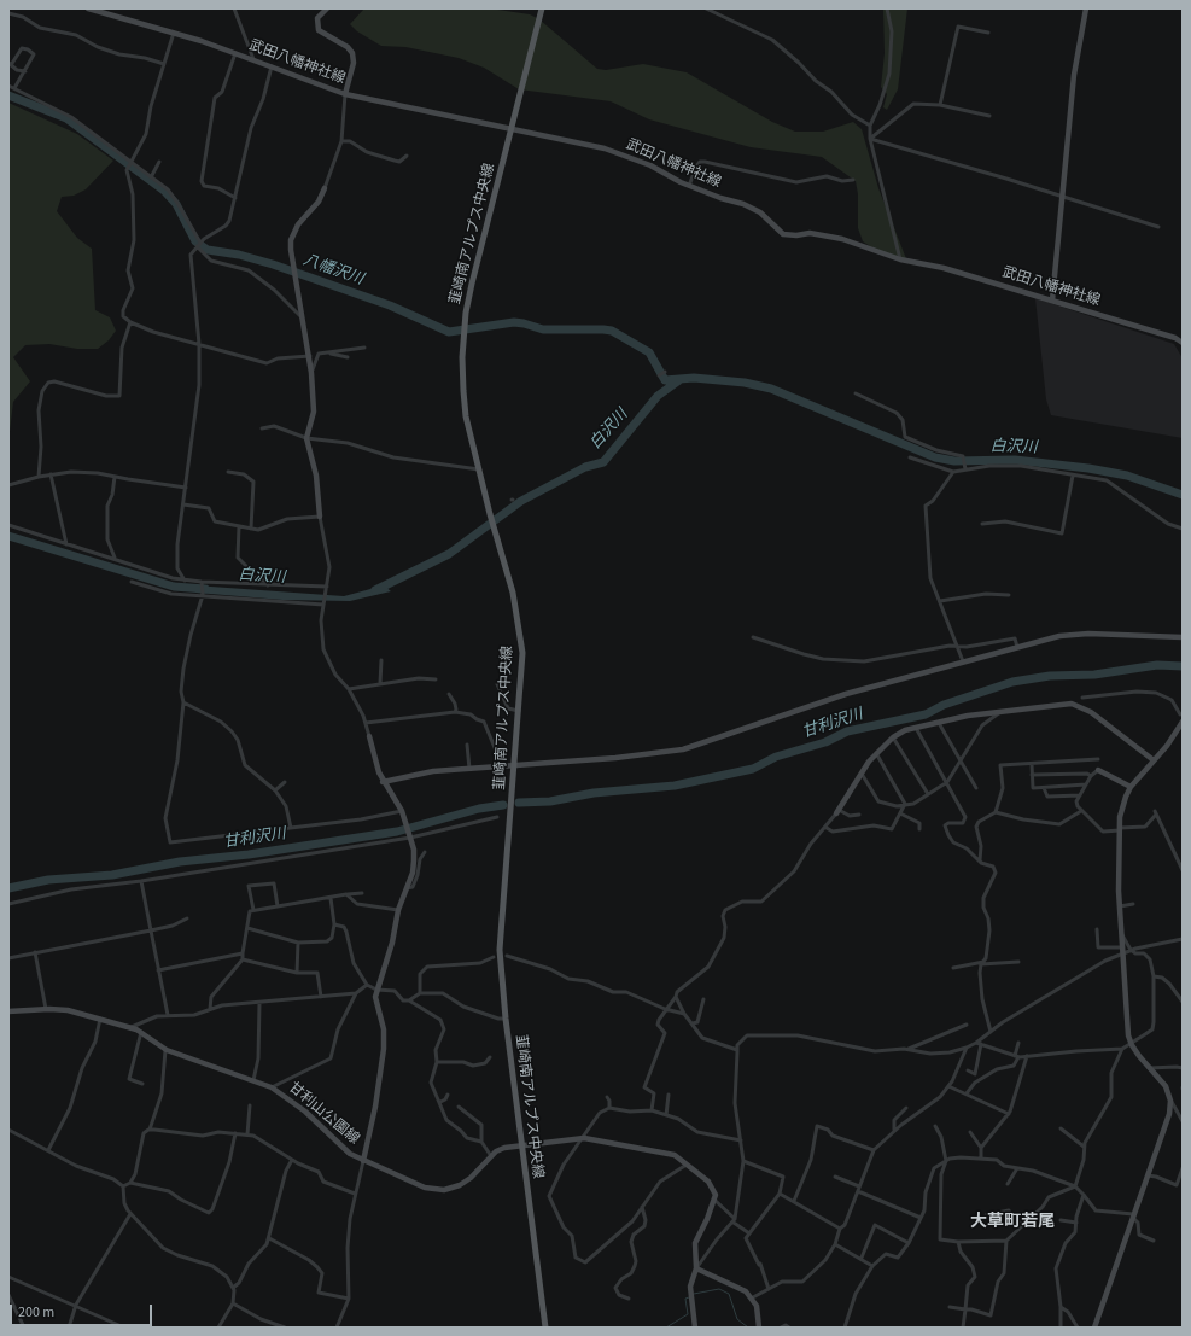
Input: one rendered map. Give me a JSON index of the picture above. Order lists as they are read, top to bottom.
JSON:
{
  "streets": {
    "main road": ["韮崎南アルプス中央線"],
    "street": ["武田八幡神社線", "甘利山公園線"]
  },
  "crossings": [
    ["武田八幡神社線", "韮崎南アルプス中央線"],
    ["韮崎南アルプス中央線", "甘利山公園線"]
  ],
  "districts": ["大草町若尾"],
  "water": ["八幡沢川", "白沢川", "甘利沢川"],
  "scale_bar": "200 m"
}
